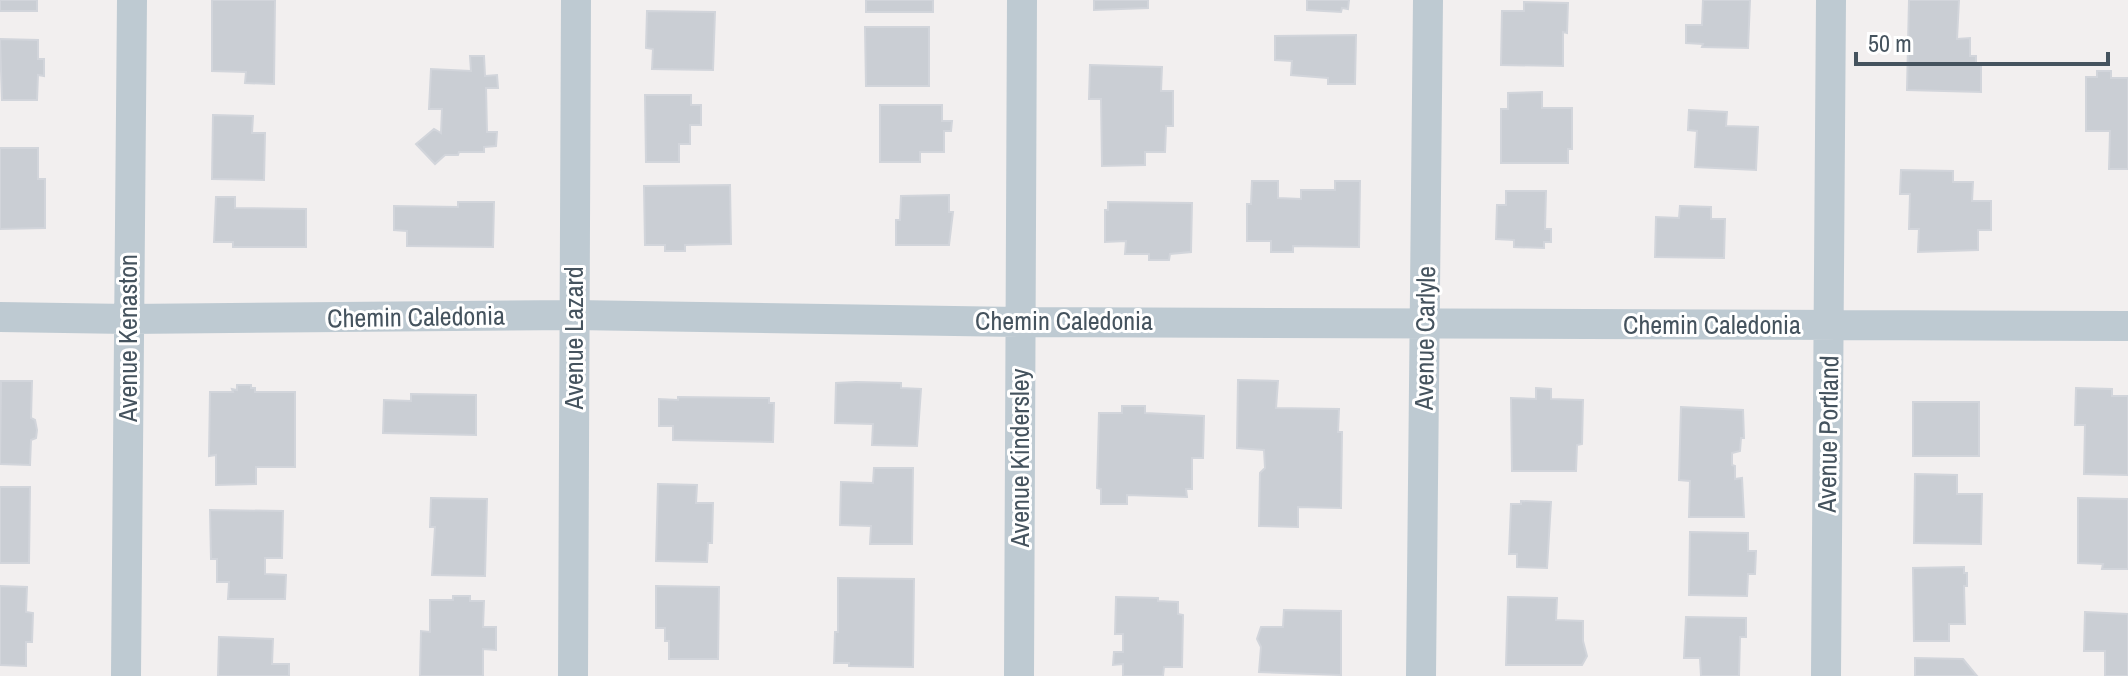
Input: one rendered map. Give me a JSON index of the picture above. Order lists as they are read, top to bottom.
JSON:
{
  "streets": {
    "street": [
      "Chemin Caledonia",
      "Avenue Kenaston",
      "Avenue Lazard",
      "Avenue Carlyle",
      "Avenue Portland",
      "Avenue Kindersley"
    ]
  },
  "crossings": [
    ["Chemin Caledonia", "Avenue Kenaston"],
    ["Chemin Caledonia", "Avenue Lazard"],
    ["Chemin Caledonia", "Avenue Carlyle"],
    ["Chemin Caledonia", "Avenue Portland"],
    ["Chemin Caledonia", "Avenue Kindersley"]
  ],
  "scale_bar": "50 m"
}
